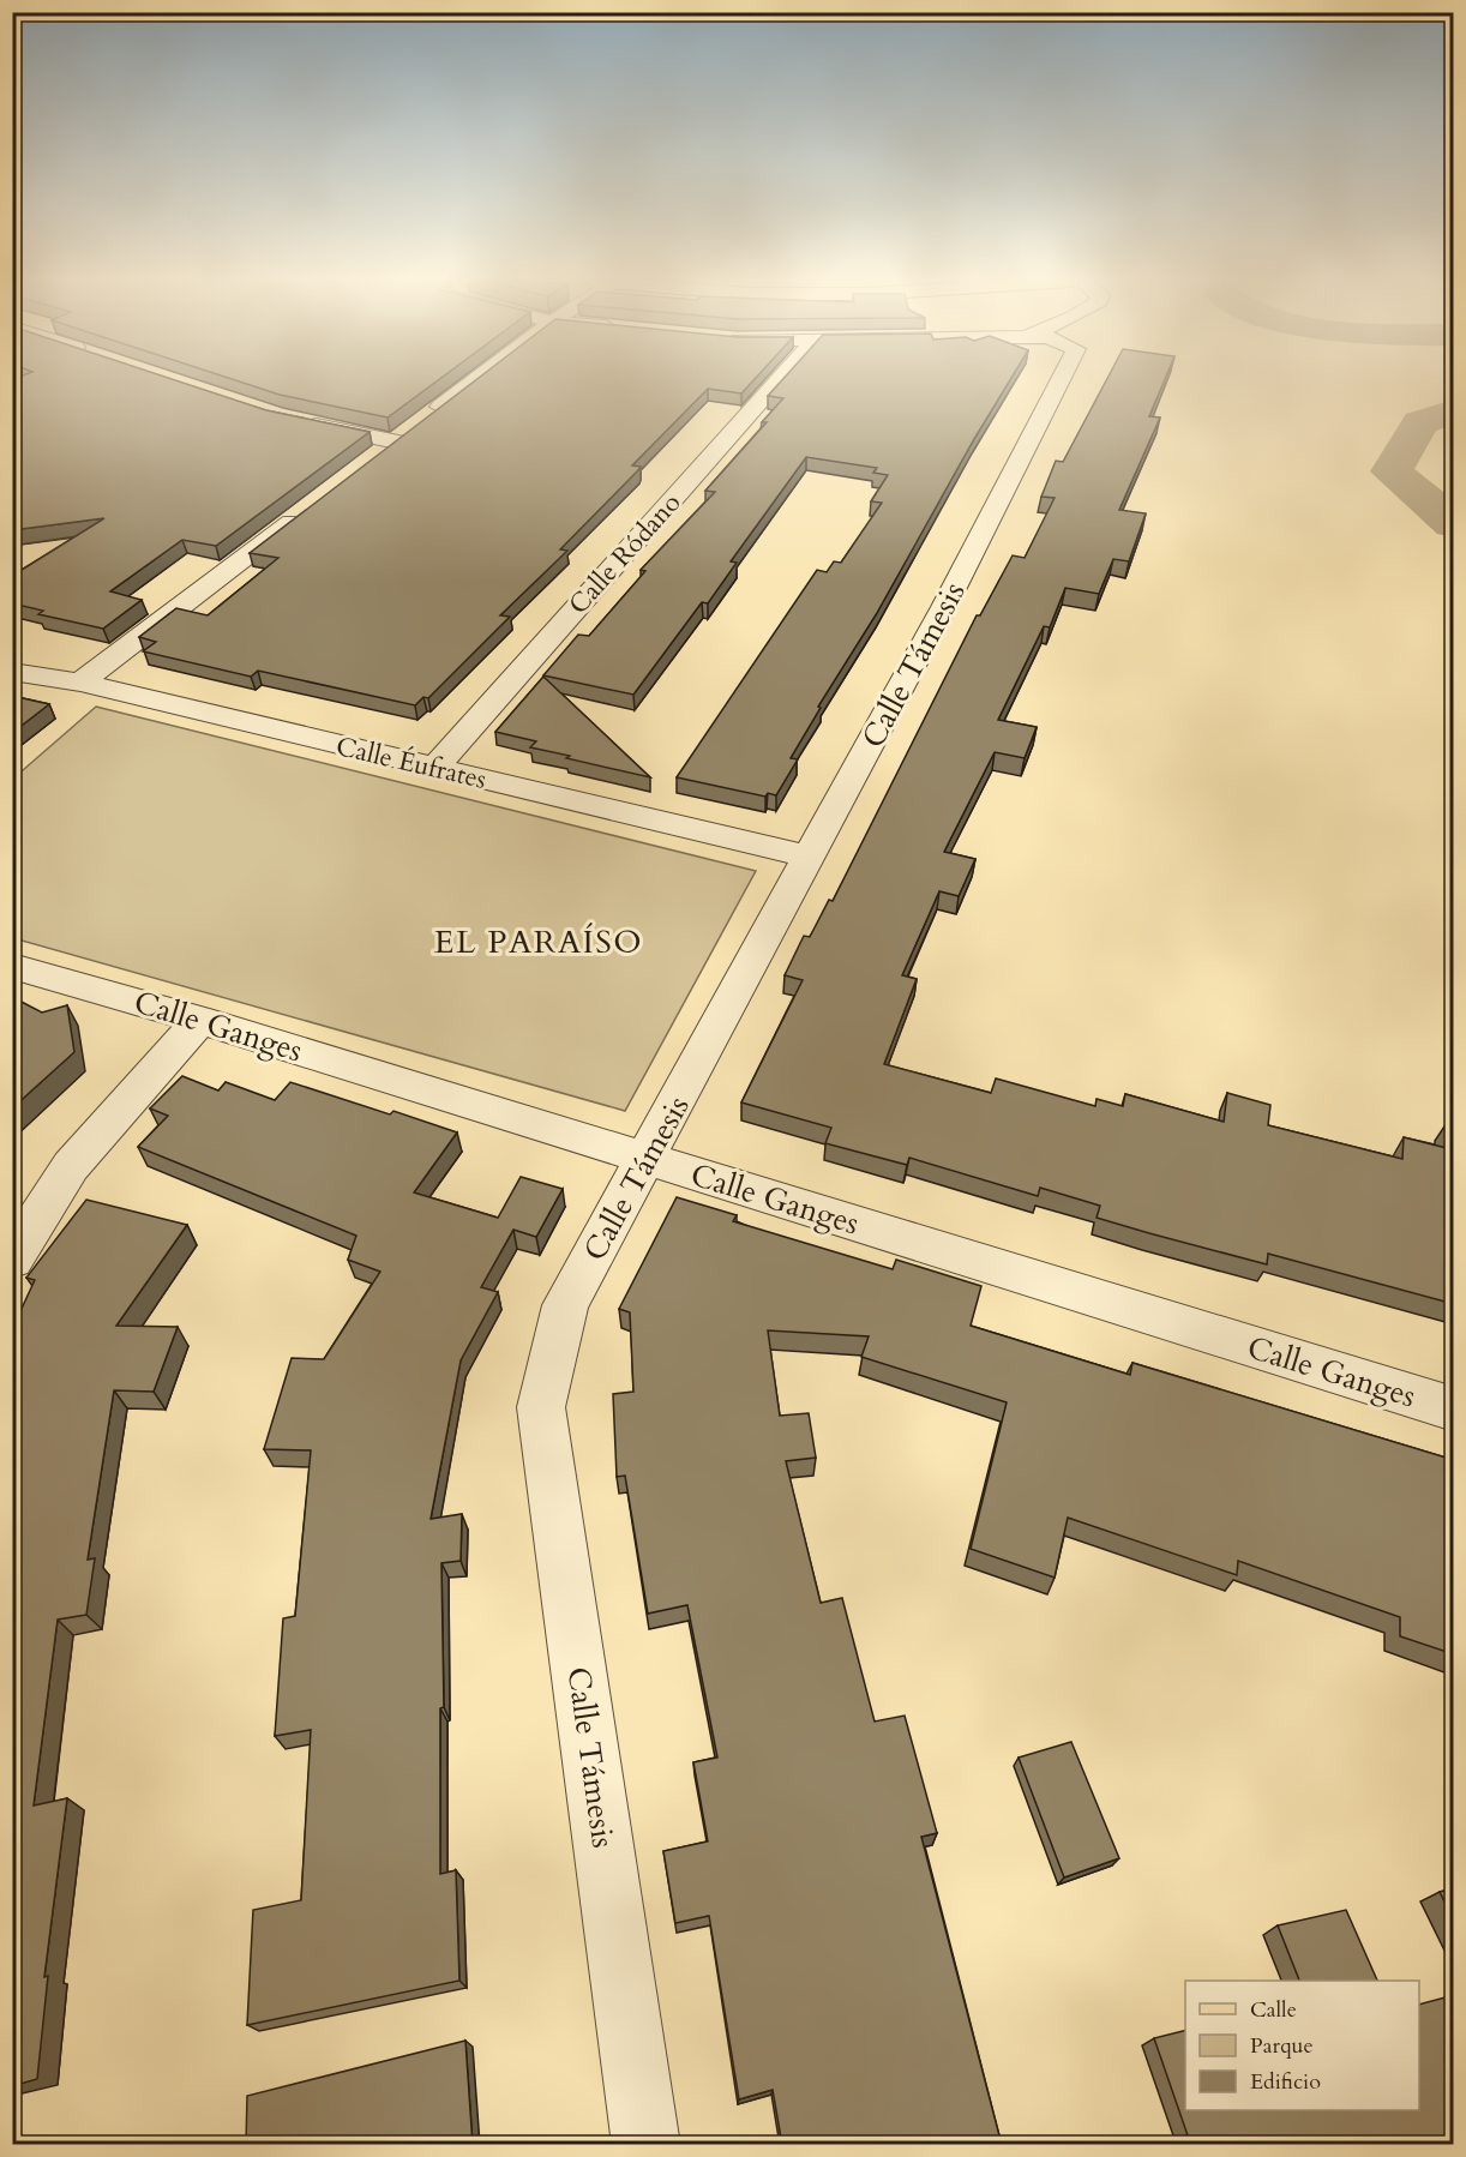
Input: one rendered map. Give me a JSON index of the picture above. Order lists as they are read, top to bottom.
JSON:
{
  "streets": {
    "street": [
      "Calle Ródano",
      "Calle Támesis",
      "Calle Éufrates",
      "Calle Ganges"
    ]
  },
  "crossings": [
    ["Calle Ródano", "Calle Éufrates"],
    ["Calle Támesis", "Calle Éufrates"],
    ["Calle Támesis", "Calle Ganges"]
  ],
  "districts": ["EL PARAÍSO"],
  "legend": ["Calle", "Parque", "Edificio"]
}
